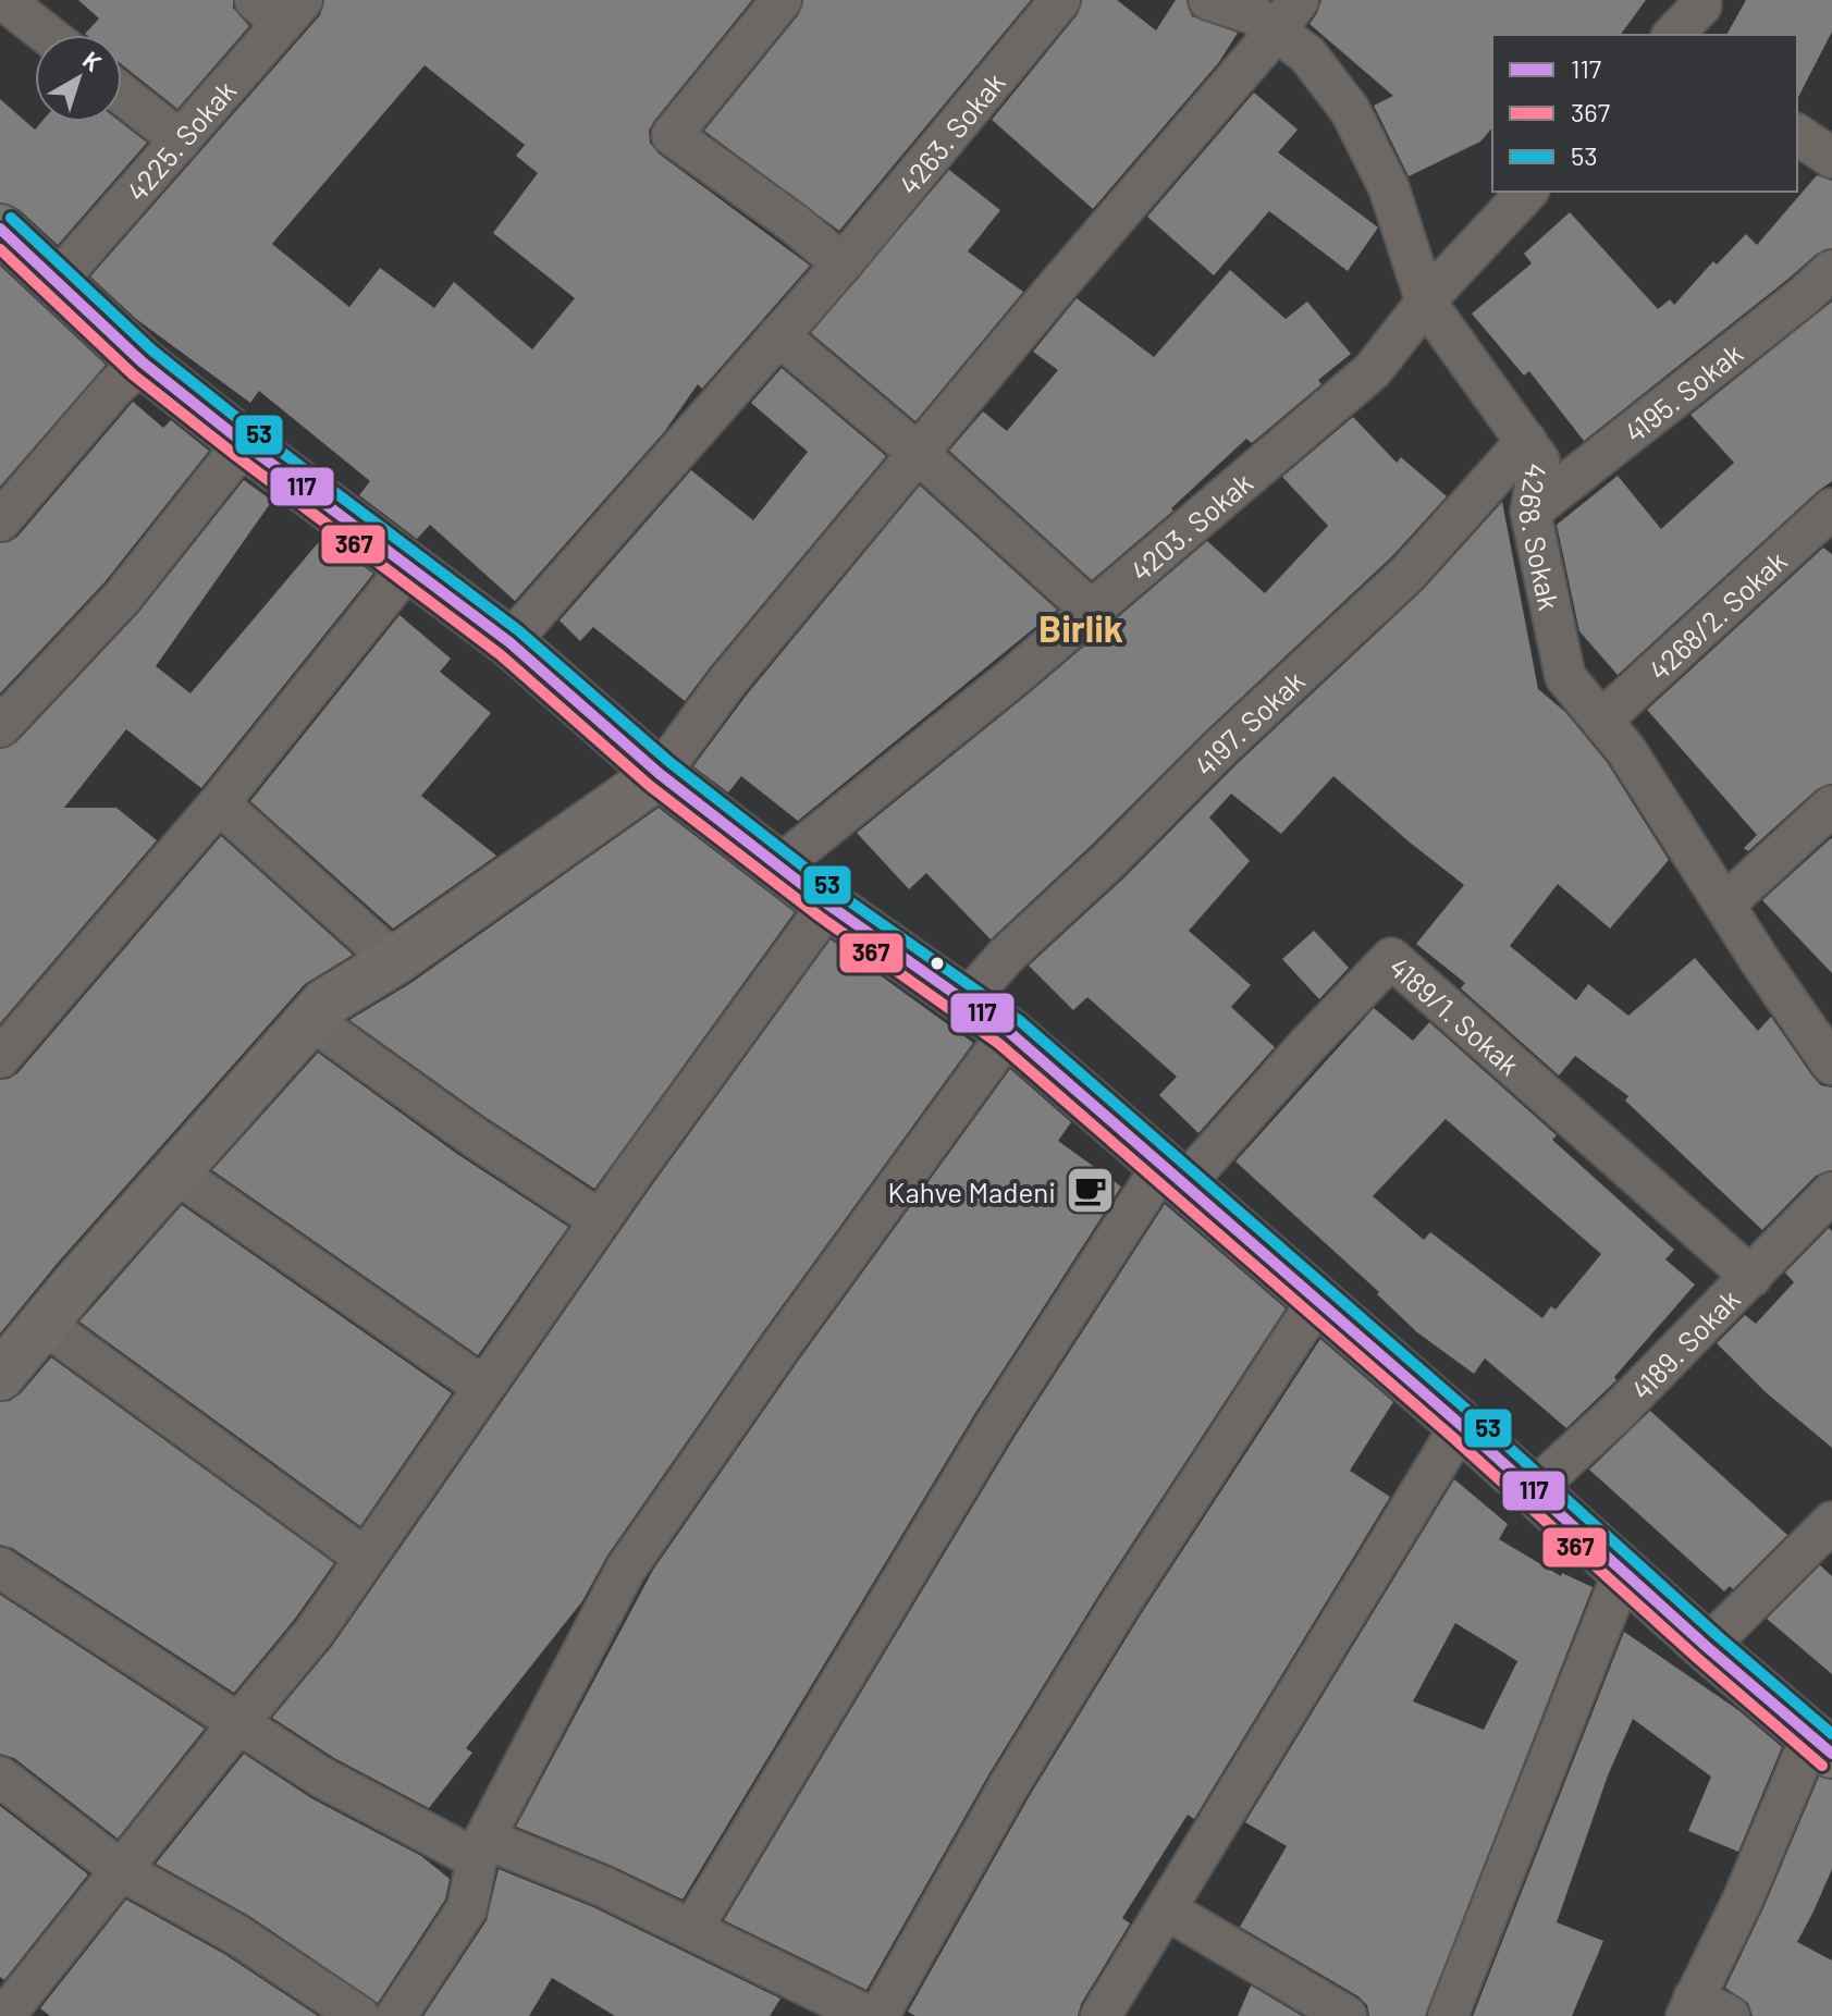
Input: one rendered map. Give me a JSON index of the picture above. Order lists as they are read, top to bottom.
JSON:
{
  "streets": {
    "street": [
      "4263. Sokak",
      "4225. Sokak",
      "4195. Sokak",
      "4203. Sokak",
      "4268. Sokak",
      "4268/2. Sokak",
      "4197. Sokak",
      "4189/1. Sokak",
      "4189. Sokak"
    ]
  },
  "crossings": [
    ["4195. Sokak", "4268. Sokak"],
    ["4203. Sokak", "4268. Sokak"],
    ["4268. Sokak", "4268/2. Sokak"],
    ["4268. Sokak", "4197. Sokak"],
    ["4189/1. Sokak", "4189. Sokak"]
  ],
  "districts": ["Birlik"],
  "places": {
    "cafe": ["Kahve Madeni"]
  },
  "lines": ["transit line 53", "transit line 117", "transit line 367"],
  "legend": ["117", "367", "53"],
  "north": "top right"
}
